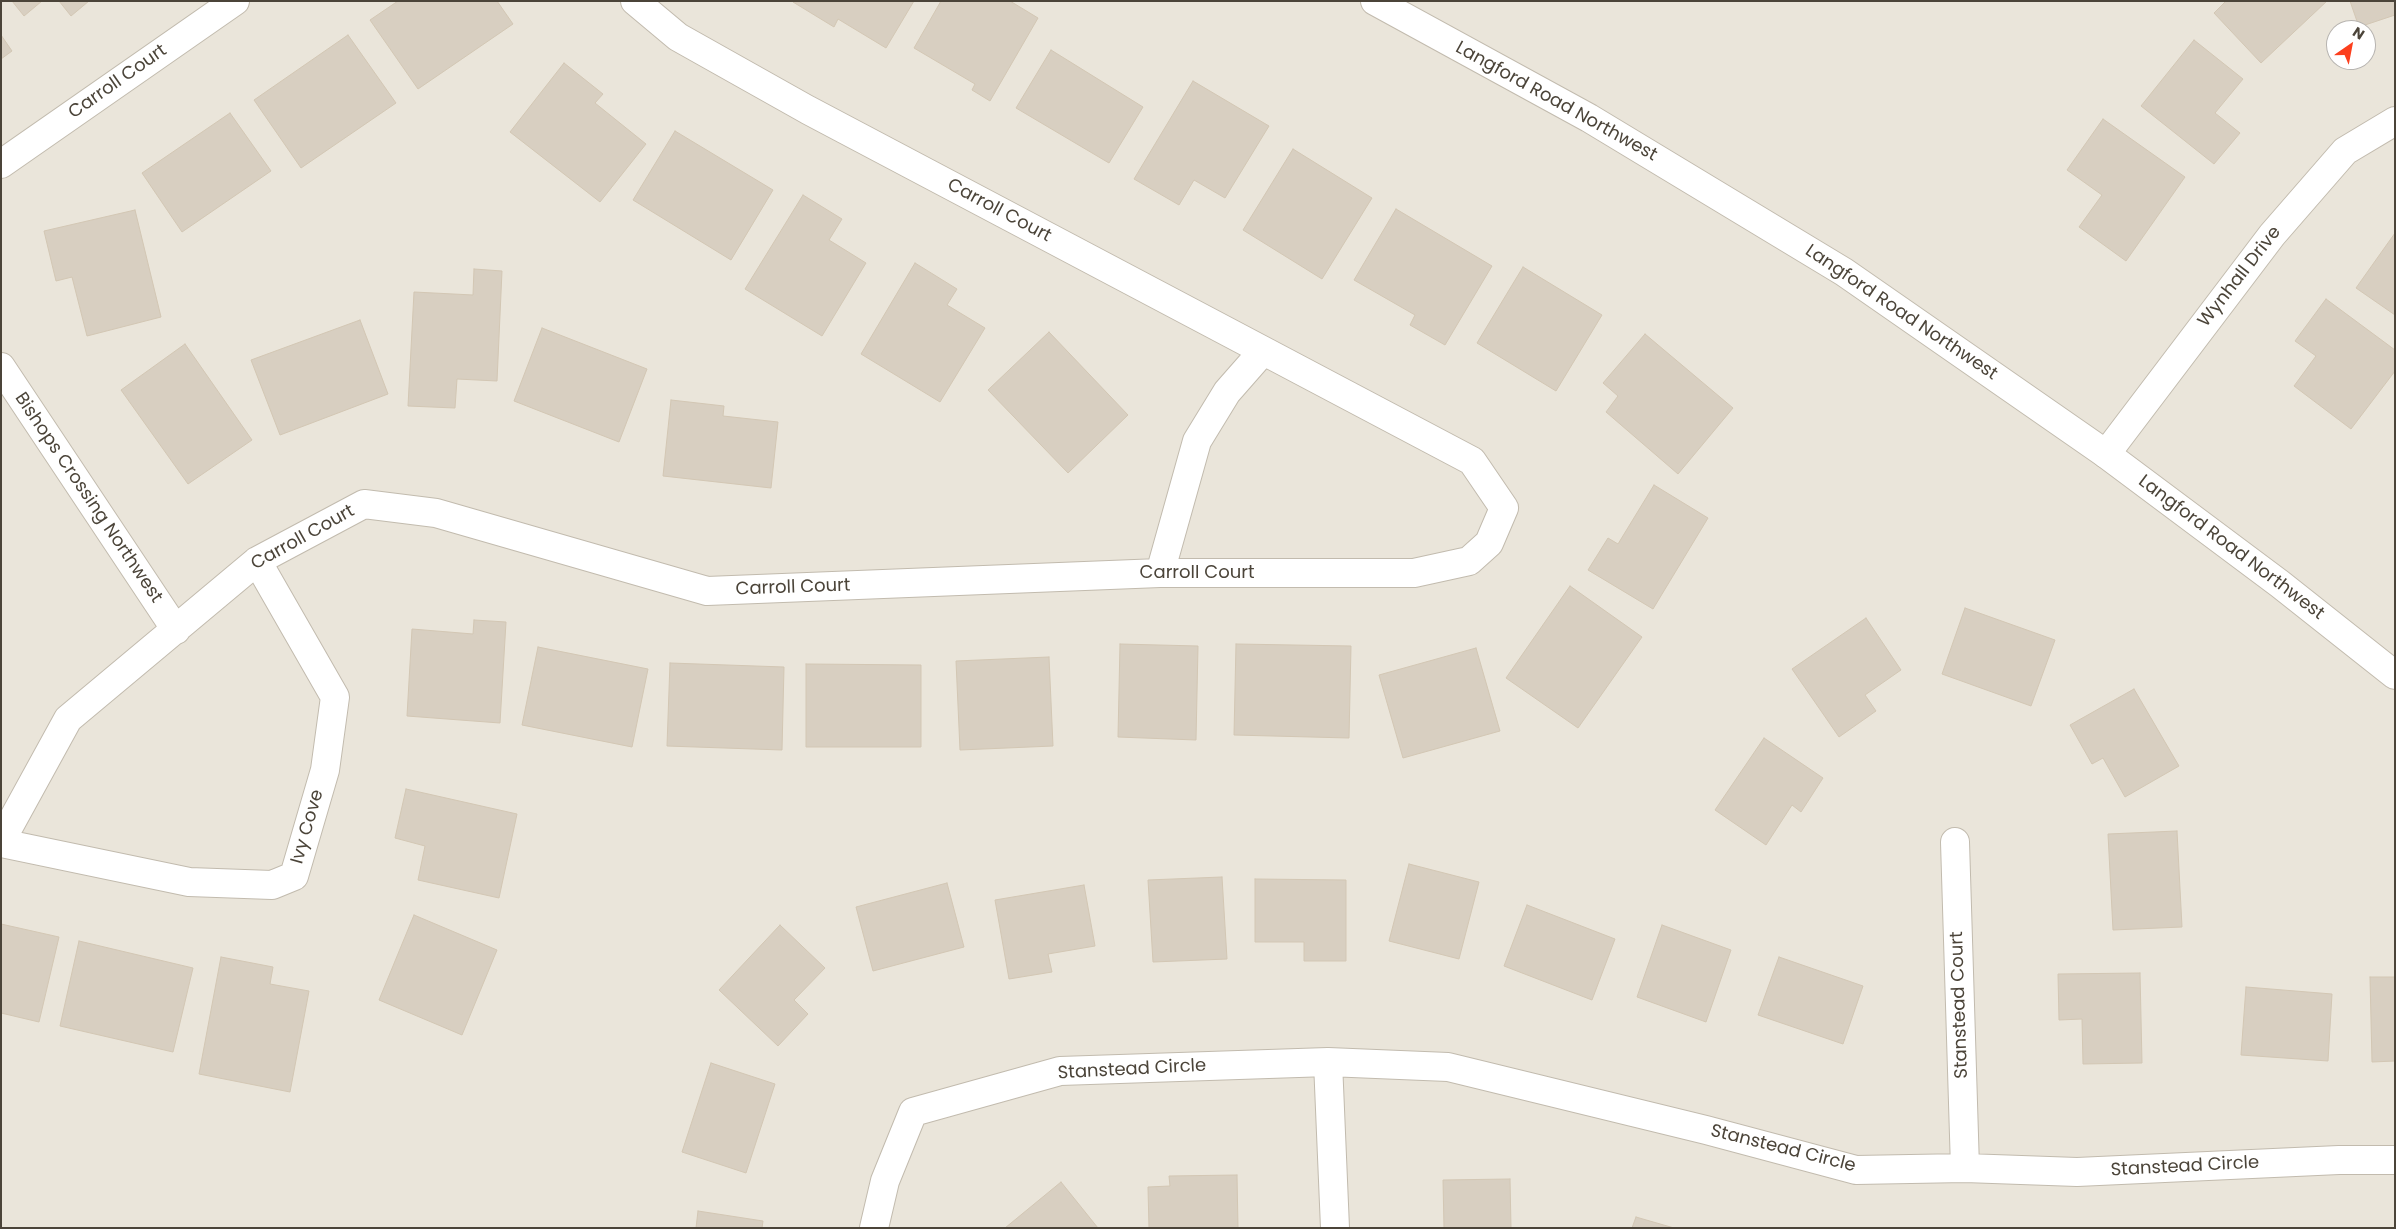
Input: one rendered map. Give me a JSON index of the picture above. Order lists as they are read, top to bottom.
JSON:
{
  "streets": {
    "street": [
      "Carroll Court",
      "Langford Road Northwest",
      "Wynhall Drive",
      "Bishops Crossing Northwest",
      "Ivy Cove",
      "Stanstead Court",
      "Stanstead Circle"
    ]
  },
  "crossings": [
    ["Carroll Court", "Bishops Crossing Northwest"],
    ["Carroll Court", "Ivy Cove"],
    ["Langford Road Northwest", "Wynhall Drive"],
    ["Stanstead Court", "Stanstead Circle"]
  ],
  "north": "top right"
}
